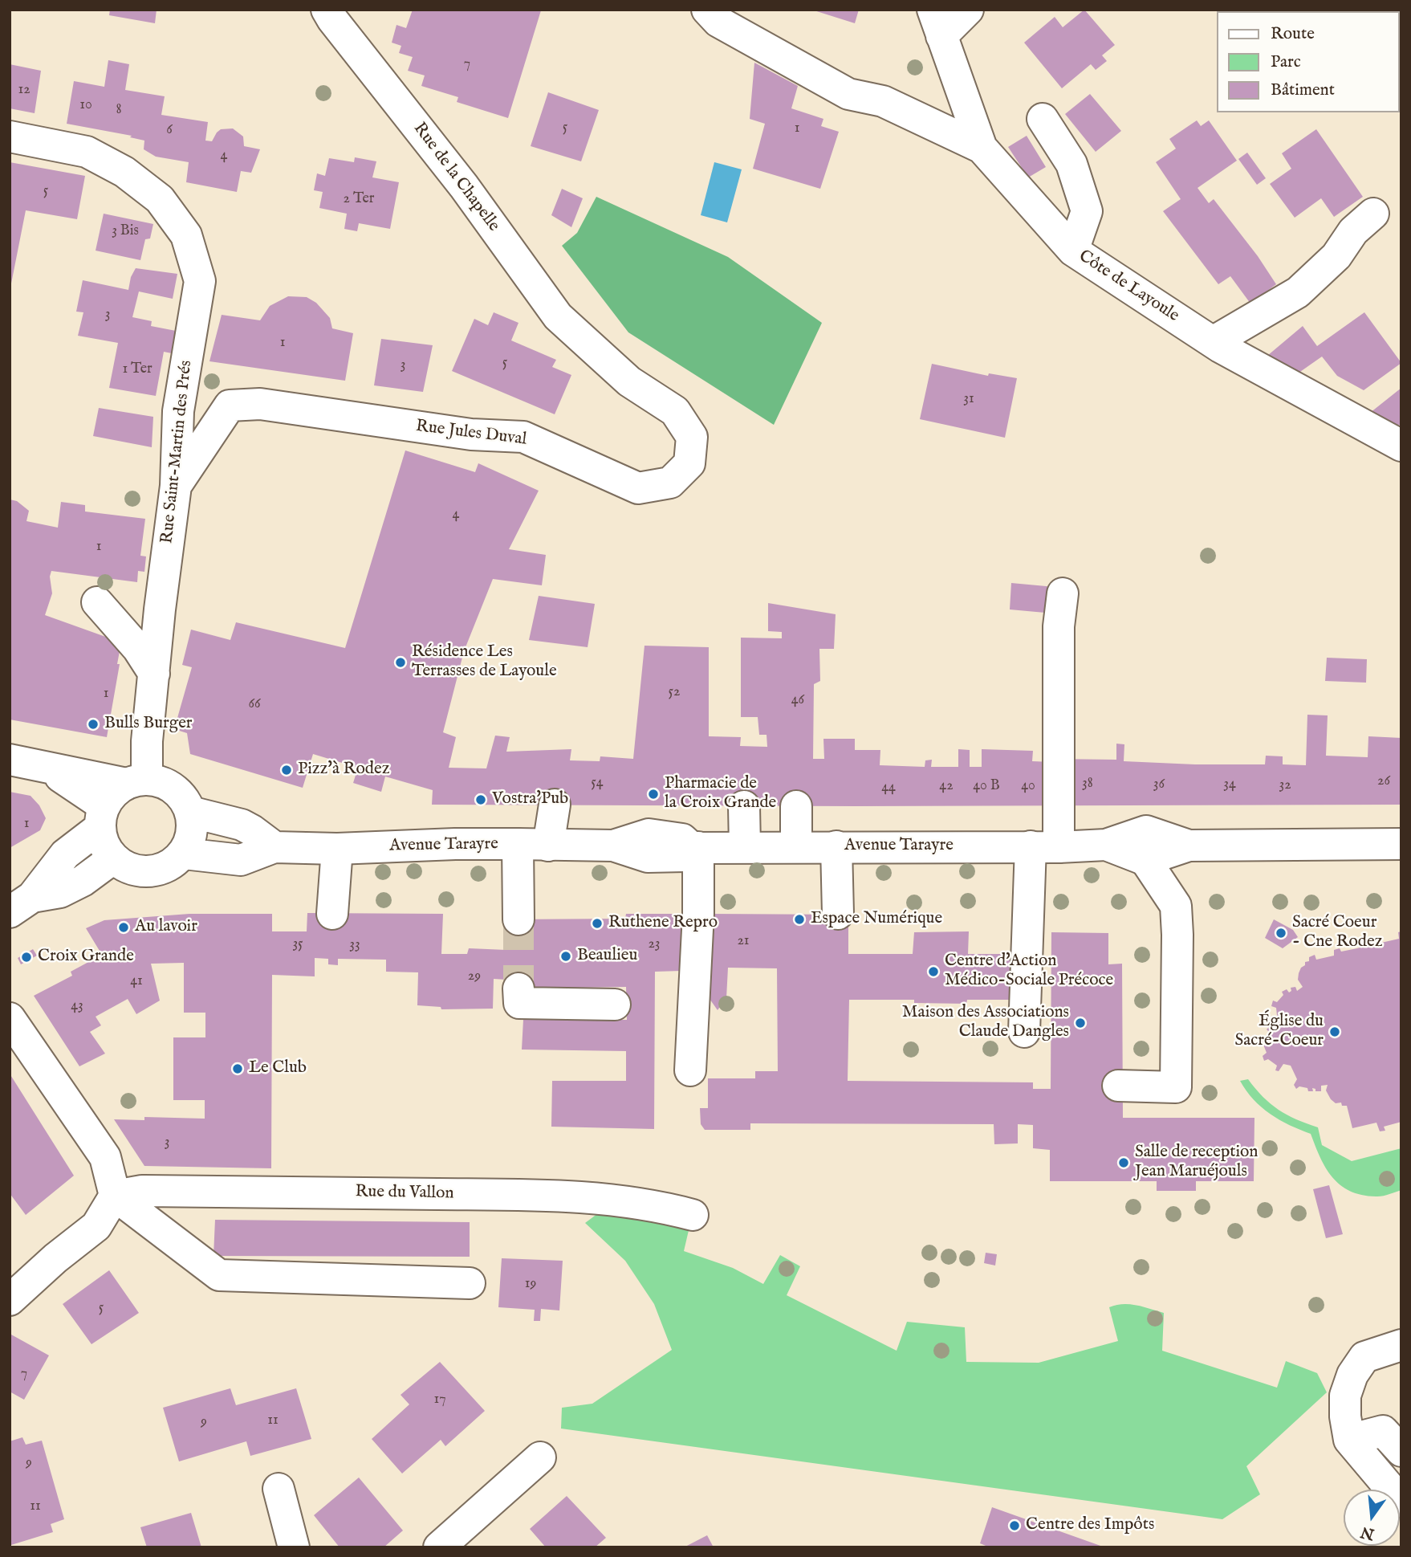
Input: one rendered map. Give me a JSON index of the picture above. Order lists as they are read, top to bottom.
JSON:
{
  "streets": {
    "street": [
      "Rue de la Chapelle",
      "Côte de Layoule",
      "Rue Jules Duval",
      "Rue Saint-Martin des Prés",
      "Avenue Tarayre",
      "Rue du Vallon"
    ]
  },
  "crossings": [
    ["Rue de la Chapelle", "Rue Jules Duval"],
    ["Rue Jules Duval", "Rue Saint-Martin des Prés"],
    ["Rue Saint-Martin des Prés", "Avenue Tarayre"]
  ],
  "places": [
    "Résidence Les Terrasses de Layoule",
    "Bulls Burger",
    "Pizz'à Rodez",
    "Pharmacie de la Croix Grande",
    "Vostra'Pub",
    "Espace Numérique",
    "Ruthene Repro",
    "Au lavoir",
    "Sacré Coeur - Cne Rodez",
    "Beaulieu",
    "Croix Grande",
    "Centre d'Action Médico-Sociale Précoce",
    "Maison des Associations Claude Dangles",
    "Église du Sacré-Coeur",
    "Le Club",
    "Salle de reception Jean Maruéjouls",
    "Centre des Impôts"
  ],
  "house_numbers": [
    "7",
    "12",
    "10",
    "8",
    "5",
    "1",
    "6",
    "4",
    "5",
    "2 Ter",
    "3 Bis",
    "3",
    "1",
    "5",
    "3",
    "1 Ter",
    "31",
    "4",
    "1",
    "52",
    "1",
    "46",
    "66",
    "26",
    "54",
    "38",
    "36",
    "34",
    "32",
    "42",
    "40 B",
    "40",
    "44",
    "1",
    "21",
    "35",
    "23",
    "33",
    "29",
    "41",
    "43",
    "3",
    "19",
    "5",
    "7",
    "17",
    "11",
    "9",
    "9",
    "11"
  ],
  "legend": ["Route", "Parc", "Bâtiment"],
  "north": "bottom"
}
